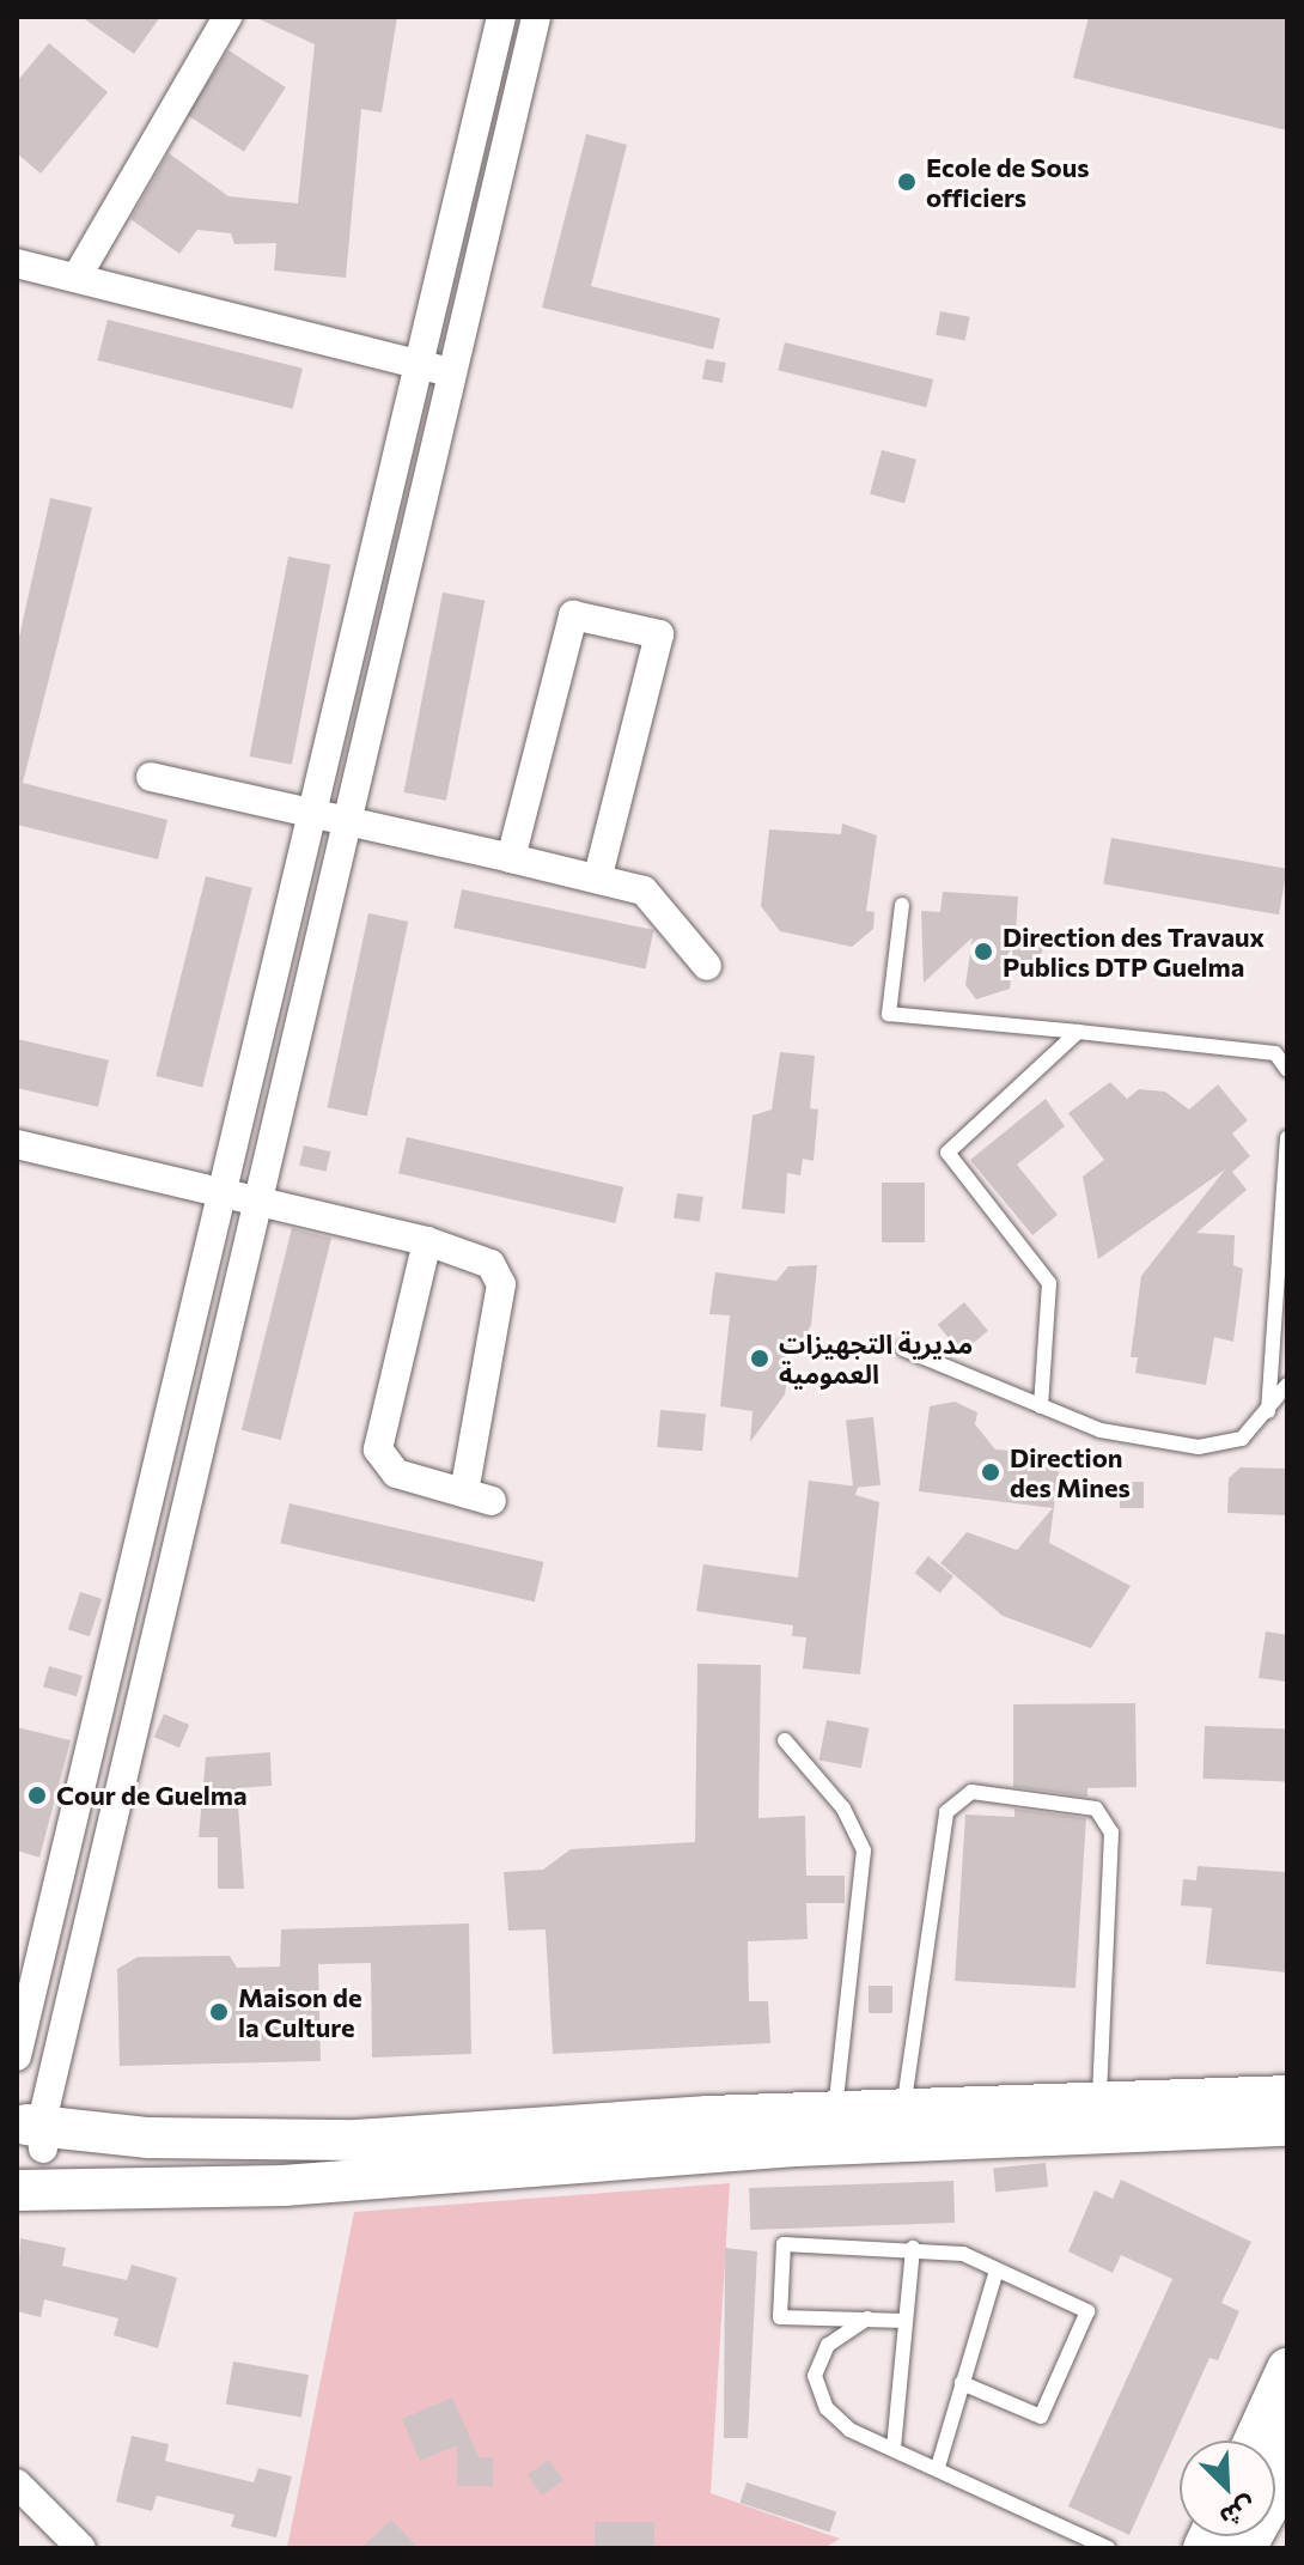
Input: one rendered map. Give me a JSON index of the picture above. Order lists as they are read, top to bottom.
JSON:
{
  "places": [
    "Ecole de Sous officiers",
    "Direction des Travaux Publics DTP Guelma",
    "مديرية التجهيزات العمومية",
    "Direction des Mines",
    "Cour de Guelma",
    "Maison de la Culture"
  ],
  "north": "bottom right"
}
